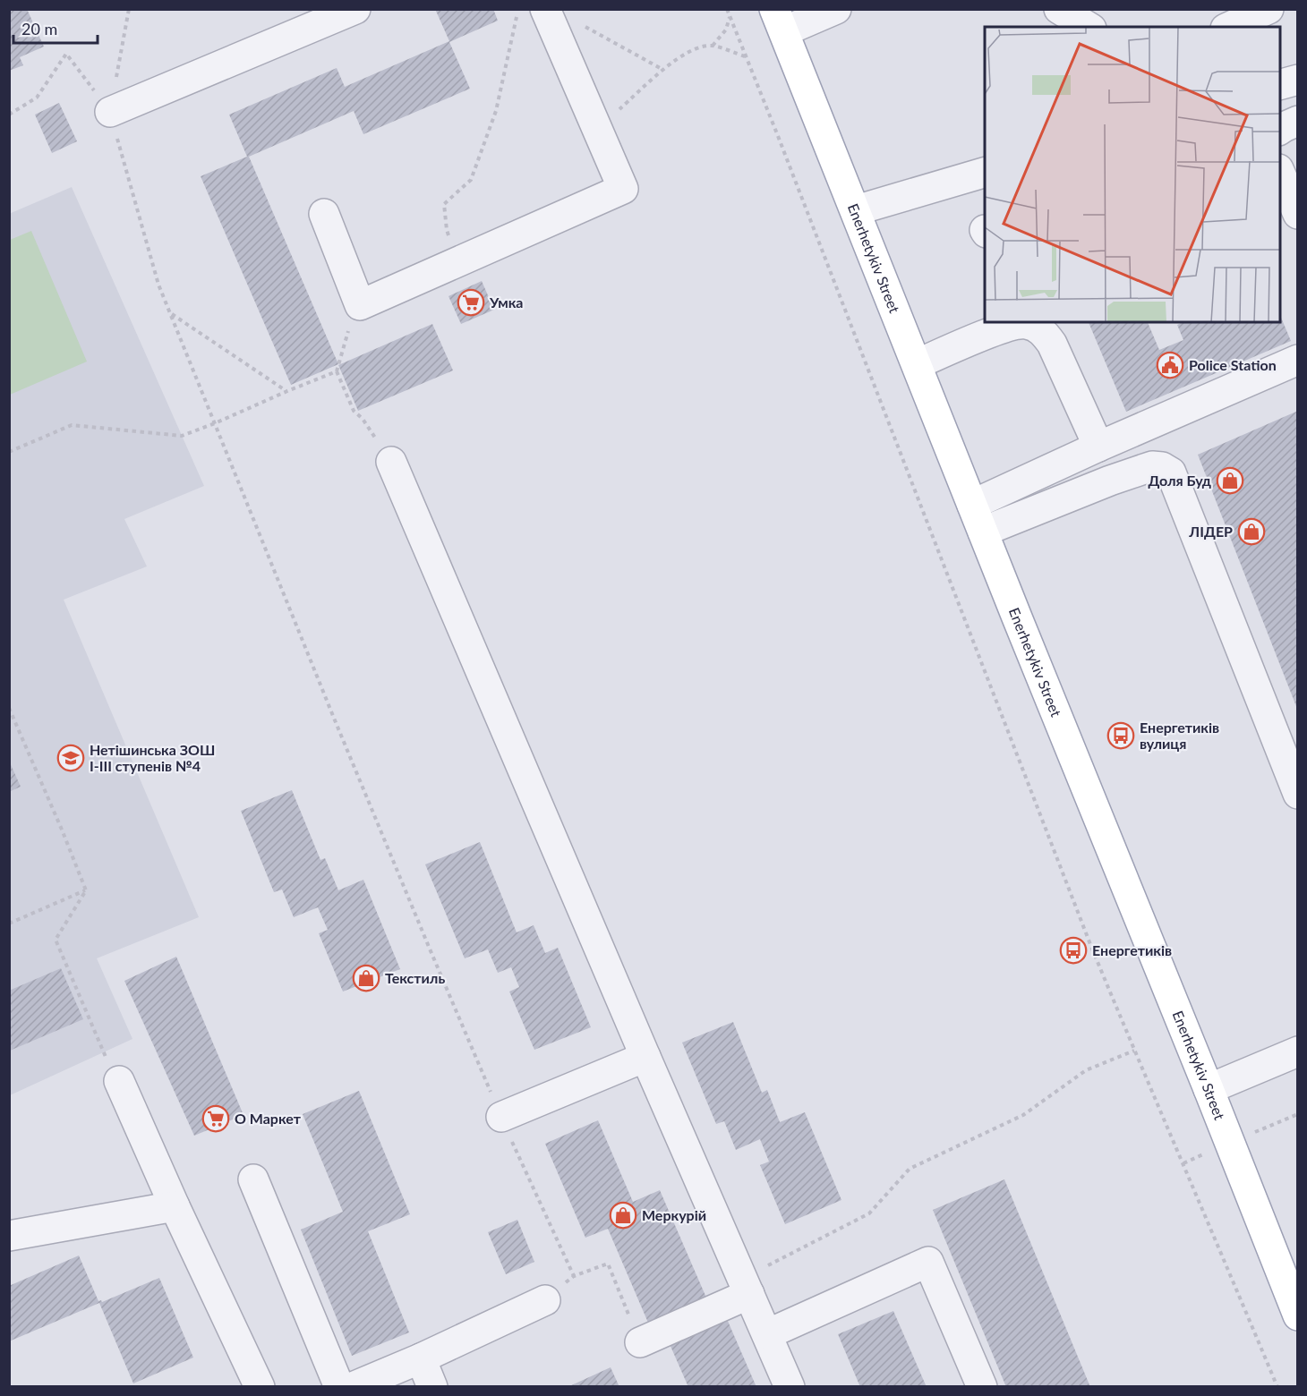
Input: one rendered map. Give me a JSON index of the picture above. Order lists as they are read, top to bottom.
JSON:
{
  "streets": {
    "main road": ["Enerhetykiv Street"]
  },
  "places": {
    "supermarket": ["Умка", "О Маркет"],
    "public building": ["Police Station"],
    "shop": [
      "Доля Буд",
      "ЛІДЕР",
      "Текстиль",
      "Меркурій"
    ],
    "bus stop": ["Енергетиків вулиця", "Енергетиків"],
    "school or university": ["Нетішинська ЗОШ І-ІІІ ступенів №4"]
  },
  "scale_bar": "20 m"
}
